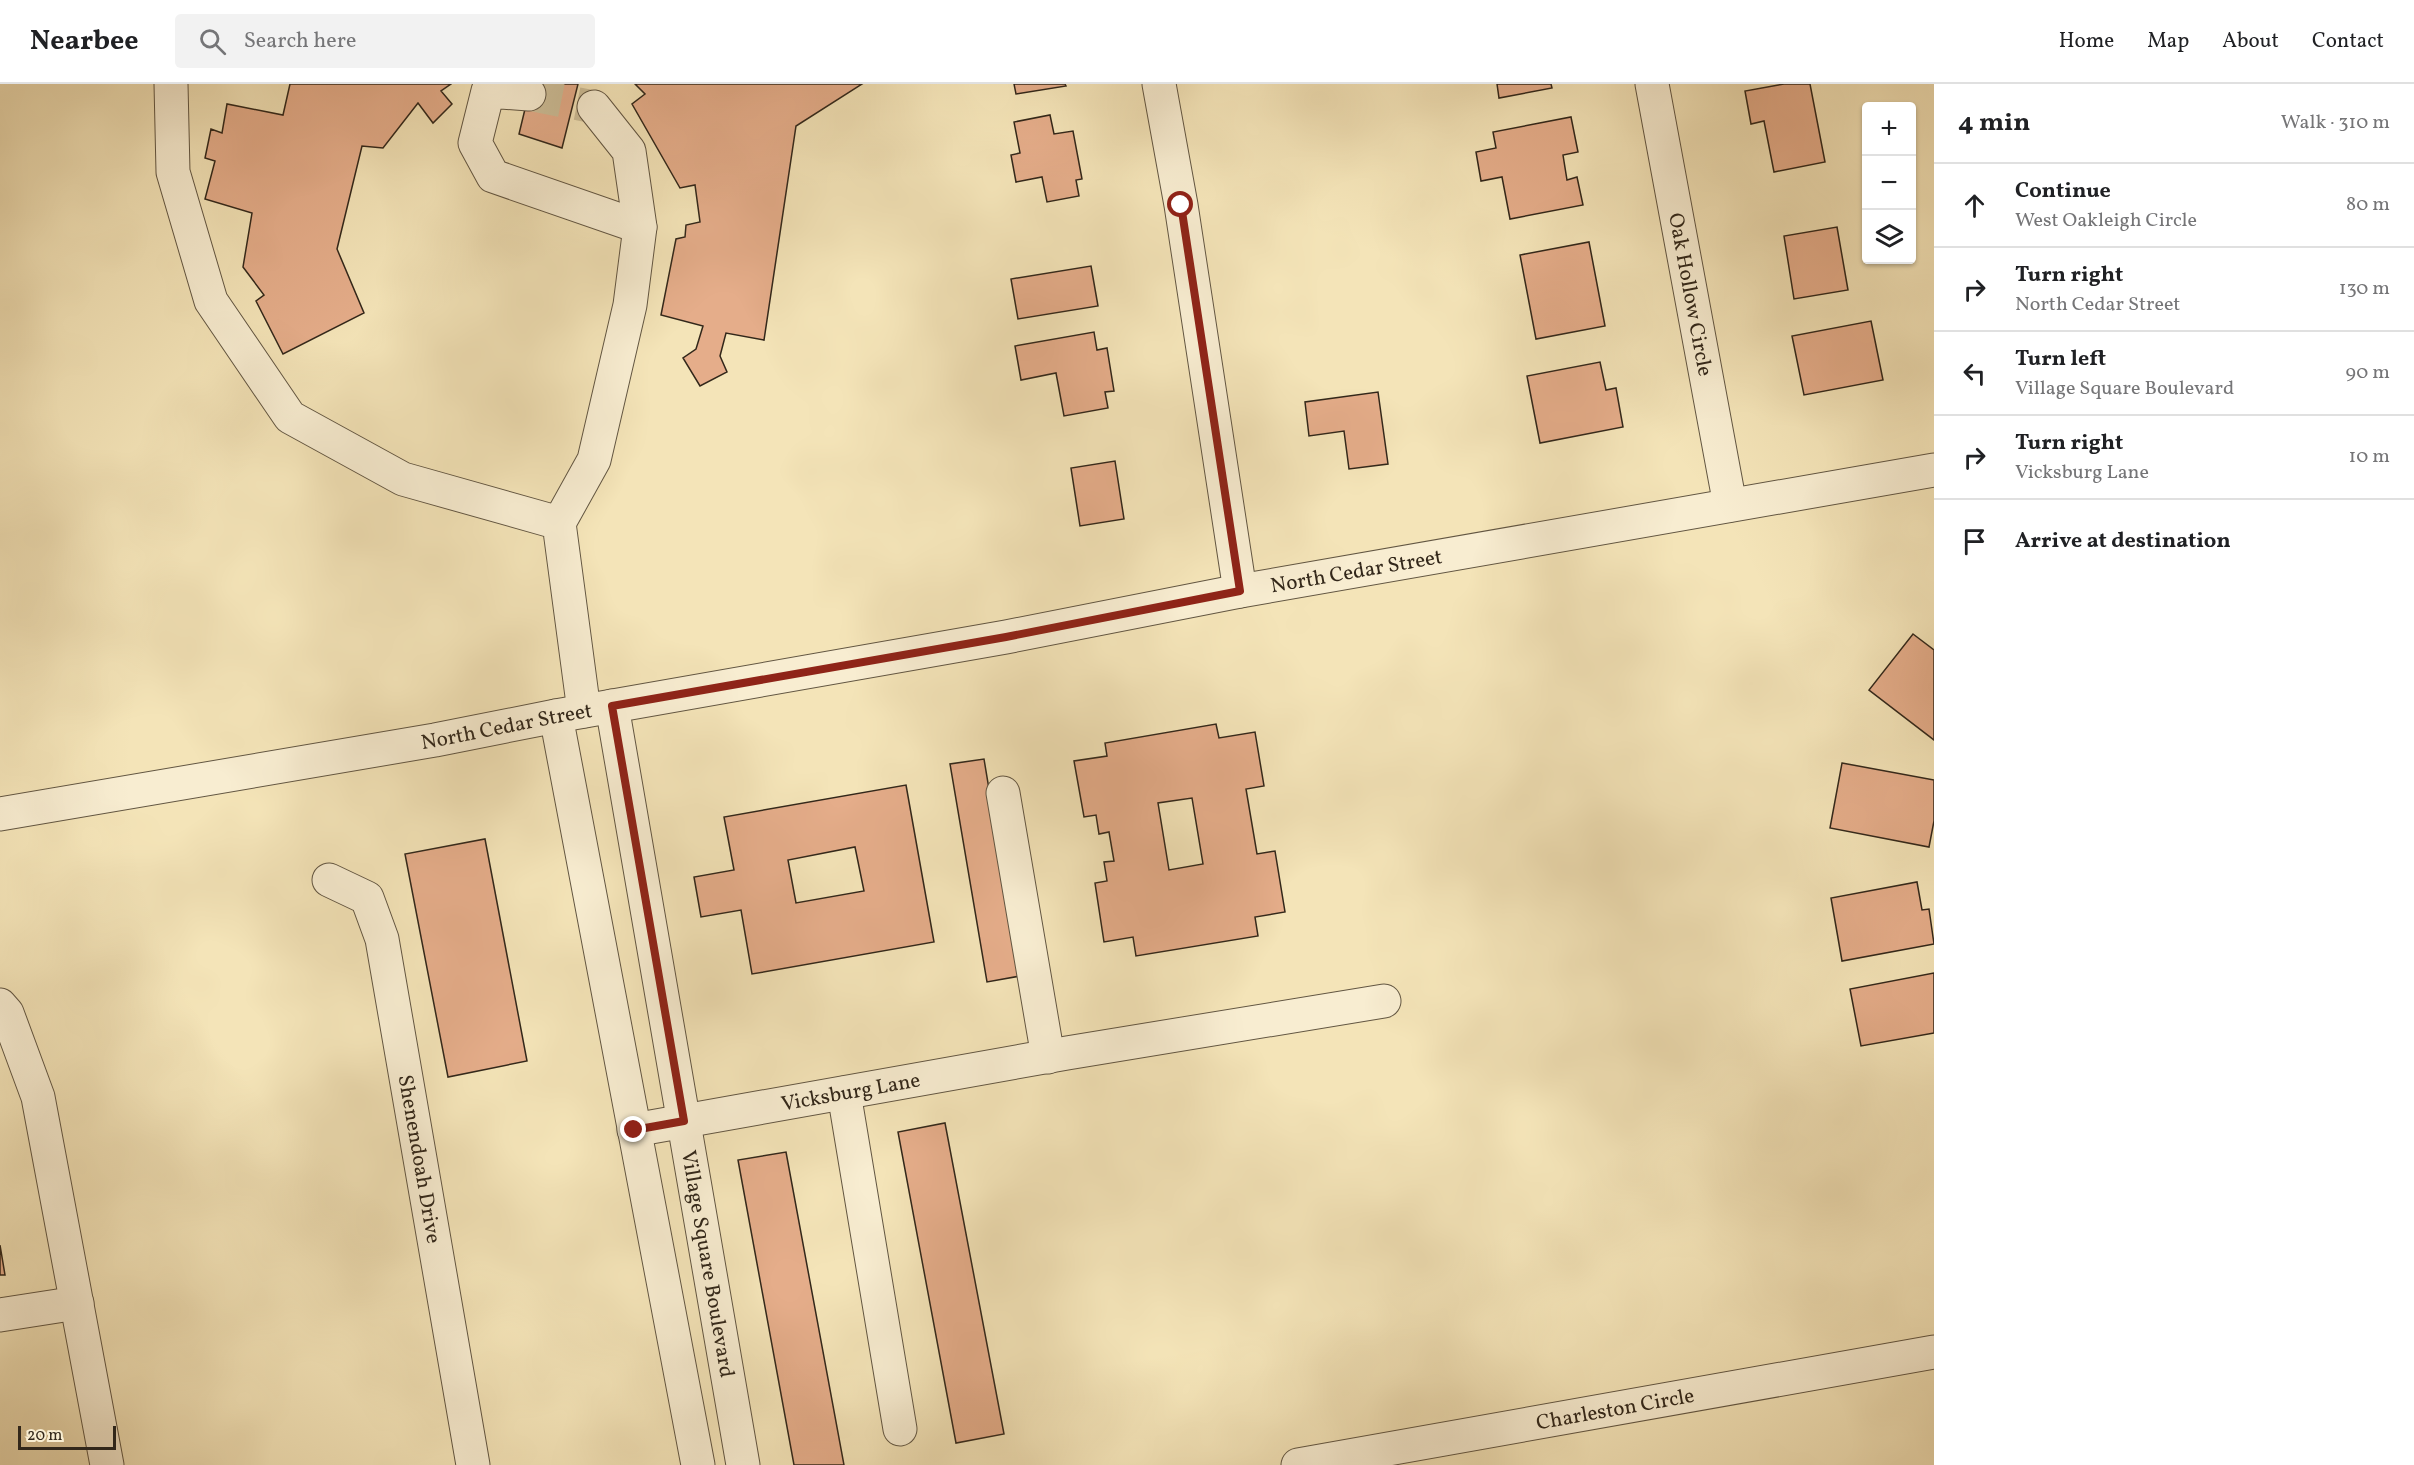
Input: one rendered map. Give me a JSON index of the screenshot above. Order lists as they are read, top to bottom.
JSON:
{
  "streets": {
    "street": [
      "Oak Hollow Circle",
      "North Cedar Street",
      "Vicksburg Lane",
      "Shenendoah Drive",
      "Village Square Boulevard",
      "Charleston Circle"
    ]
  },
  "crossings": [
    ["Oak Hollow Circle", "North Cedar Street"],
    ["North Cedar Street", "Village Square Boulevard"],
    ["Vicksburg Lane", "Village Square Boulevard"]
  ],
  "scale_bar": "20 m",
  "page": {
    "header": "Nearbee",
    "search": "Search here",
    "nav": [
      "Home",
      "Map",
      "About",
      "Contact"
    ],
    "heading": ["4 min", "Walk · 310 m"],
    "map_buttons": ["+", "−"],
    "list": [
      ["Continue", "West Oakleigh Circle", "80 m"],
      ["Turn right", "North Cedar Street", "130 m"],
      ["Turn left", "Village Square Boulevard", "90 m"],
      ["Turn right", "Vicksburg Lane", "10 m"],
      "Arrive at destination"
    ],
    "scale": "20 m"
  }
}
